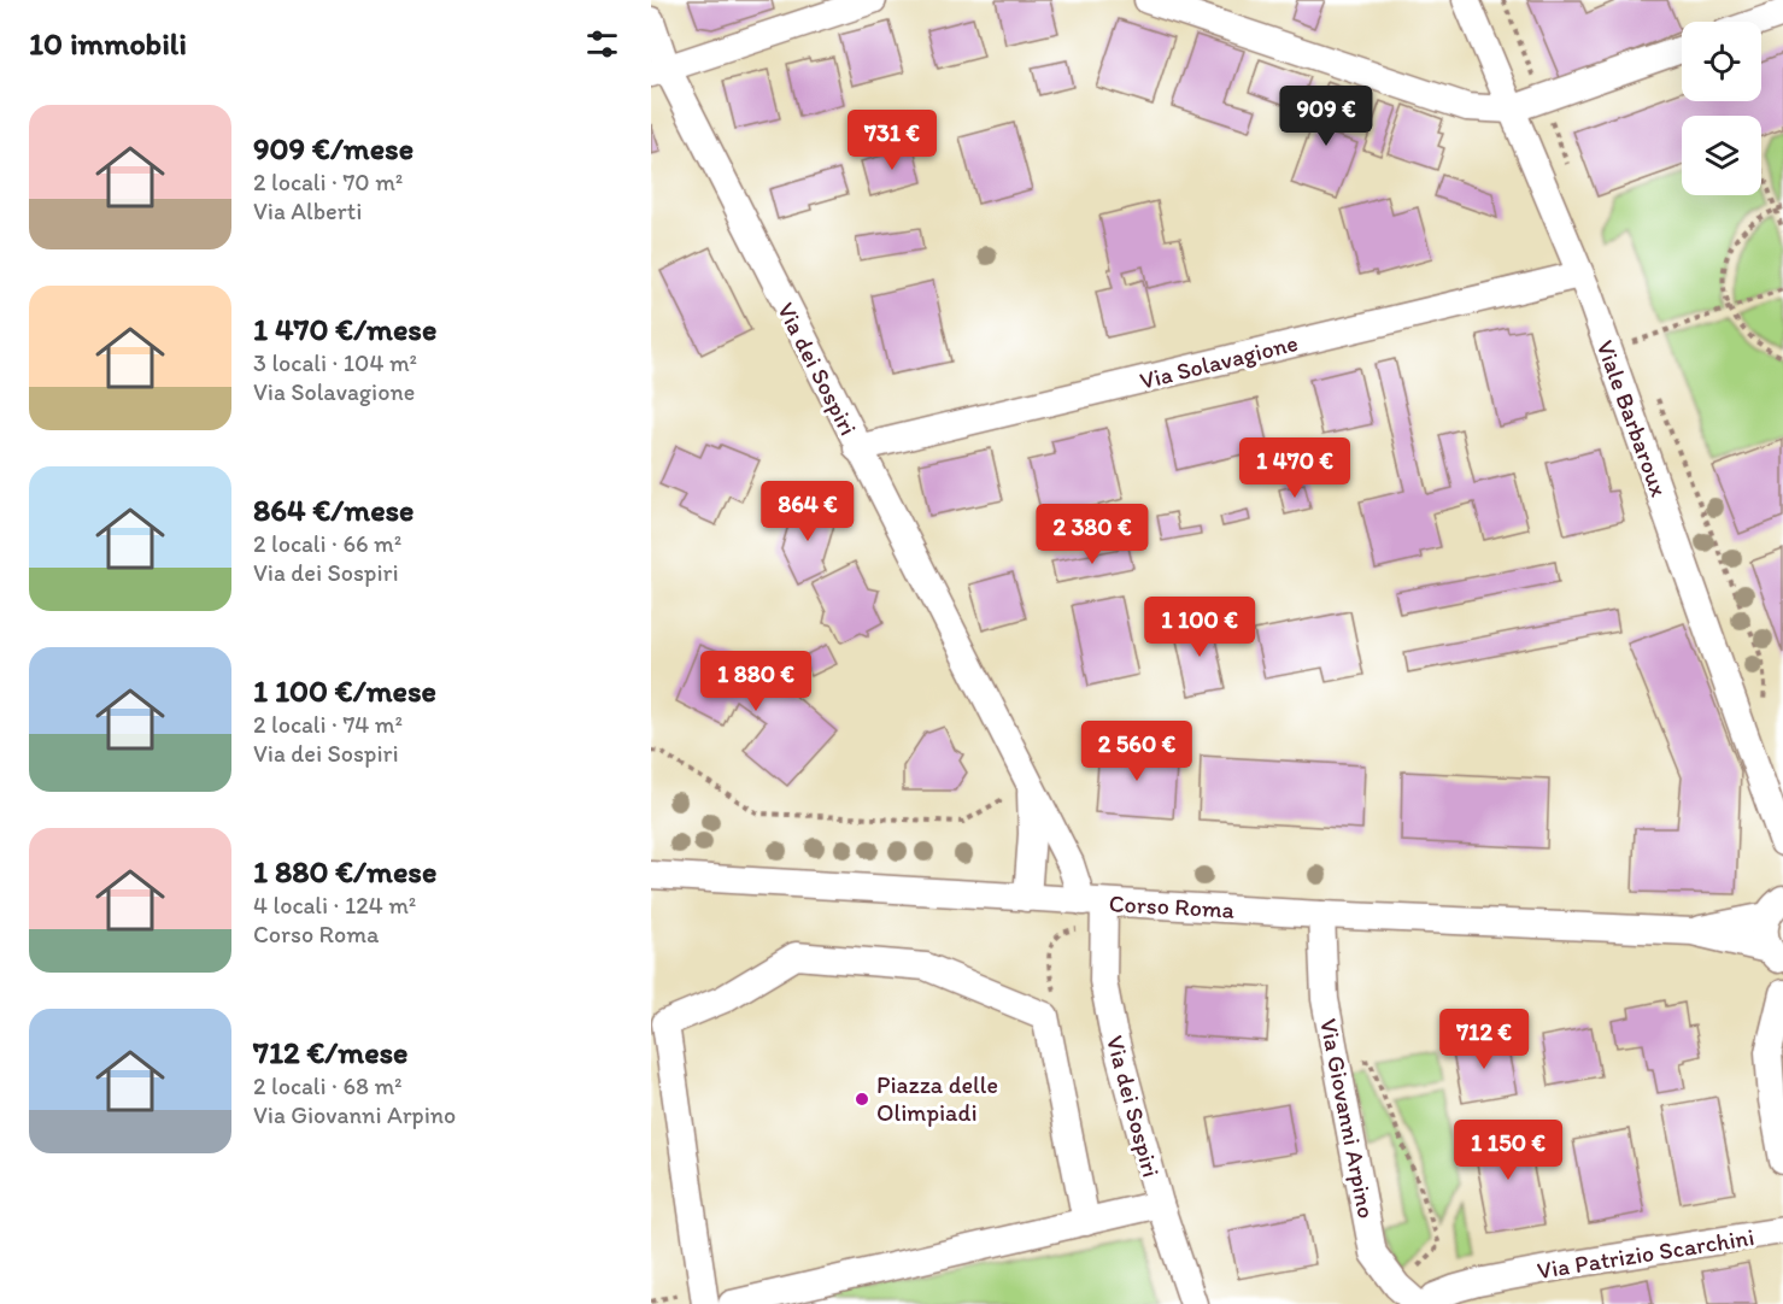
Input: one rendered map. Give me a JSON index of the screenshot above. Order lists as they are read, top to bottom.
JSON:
{
  "streets": {
    "street": [
      "Via Solavagione",
      "Via dei Sospiri",
      "Viale Barbaroux",
      "Corso Roma",
      "Via Giovanni Arpino",
      "Via Patrizio Scarchini"
    ]
  },
  "crossings": [
    ["Via Solavagione", "Via dei Sospiri"],
    ["Via Solavagione", "Viale Barbaroux"],
    ["Via dei Sospiri", "Corso Roma"],
    ["Corso Roma", "Via Giovanni Arpino"]
  ],
  "places": ["Piazza delle Olimpiadi"],
  "page": {
    "heading": "10 immobili",
    "price": [
      "909 €",
      "731 €",
      "1 470 €",
      "864 €",
      "2 380 €",
      "1 100 €",
      "1 880 €",
      "2 560 €",
      "712 €",
      "1 150 €"
    ],
    "list": [
      {
        "name": "909 €/mese",
        "note": "2 locali · 70 m² · Via Alberti"
      },
      {
        "name": "1 470 €/mese",
        "note": "3 locali · 104 m² · Via Solavagione"
      },
      {
        "name": "864 €/mese",
        "note": "2 locali · 66 m² · Via dei Sospiri"
      },
      {
        "name": "1 100 €/mese",
        "note": "2 locali · 74 m² · Via dei Sospiri"
      },
      {
        "name": "1 880 €/mese",
        "note": "4 locali · 124 m² · Corso Roma"
      },
      {
        "name": "712 €/mese",
        "note": "2 locali · 68 m² · Via Giovanni Arpino"
      }
    ]
  }
}
